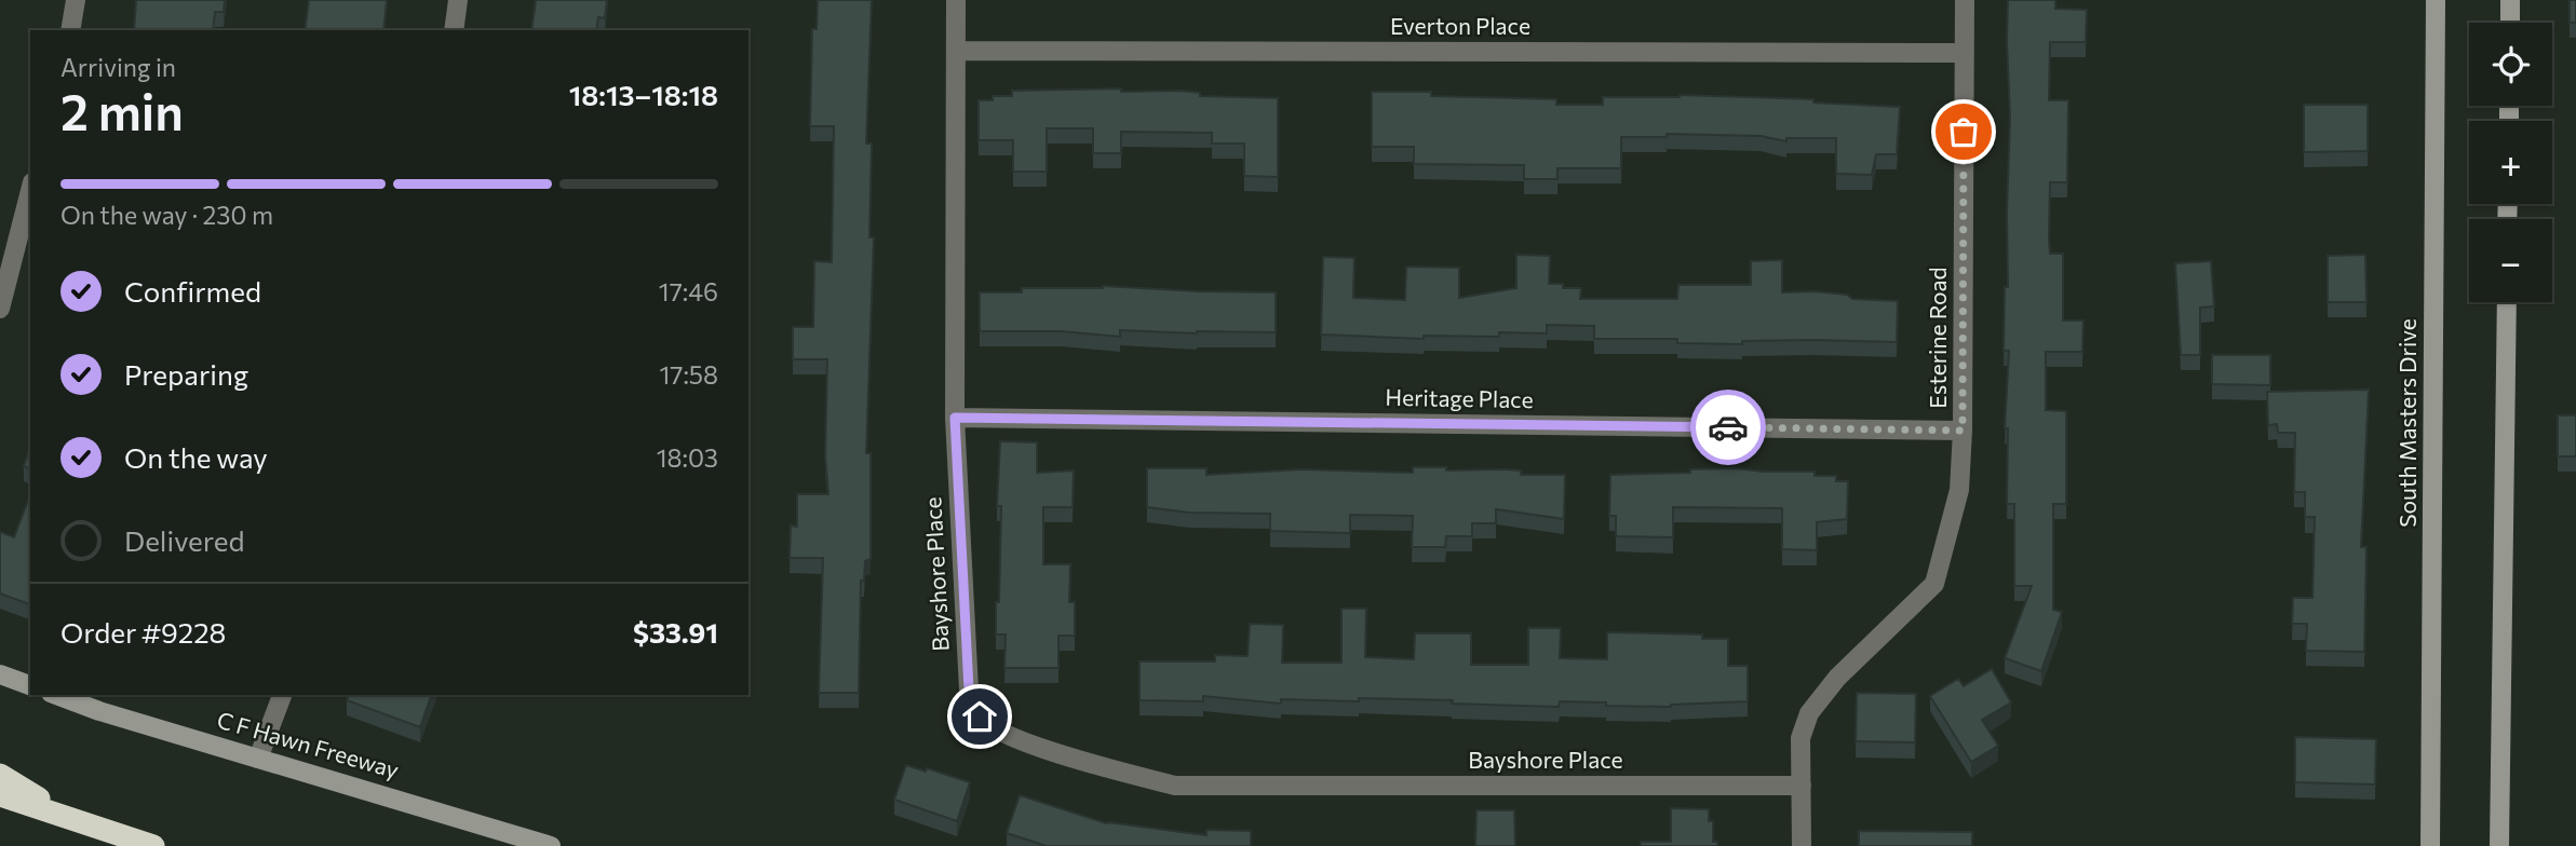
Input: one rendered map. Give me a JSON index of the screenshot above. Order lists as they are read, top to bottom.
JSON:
{
  "streets": {
    "main road": ["South Masters Drive", "C F Hawn Freeway"],
    "street": [
      "Everton Place",
      "Esterine Road",
      "Heritage Place",
      "Bayshore Place"
    ]
  },
  "crossings": [
    ["Everton Place", "Esterine Road"],
    ["Everton Place", "Bayshore Place"],
    ["Esterine Road", "Heritage Place"],
    ["Esterine Road", "Bayshore Place"],
    ["Heritage Place", "Bayshore Place"]
  ],
  "page": {
    "map_buttons": ["+", "−"],
    "heading": ["2 min", "Arriving in", "18:13–18:18"],
    "panel": ["Order #9228", "$33.91"],
    "bar": "On the way · 230 m",
    "list": [
      ["Confirmed", "17:46"],
      ["Preparing", "17:58"],
      ["On the way", "18:03"],
      "Delivered"
    ]
  }
}
